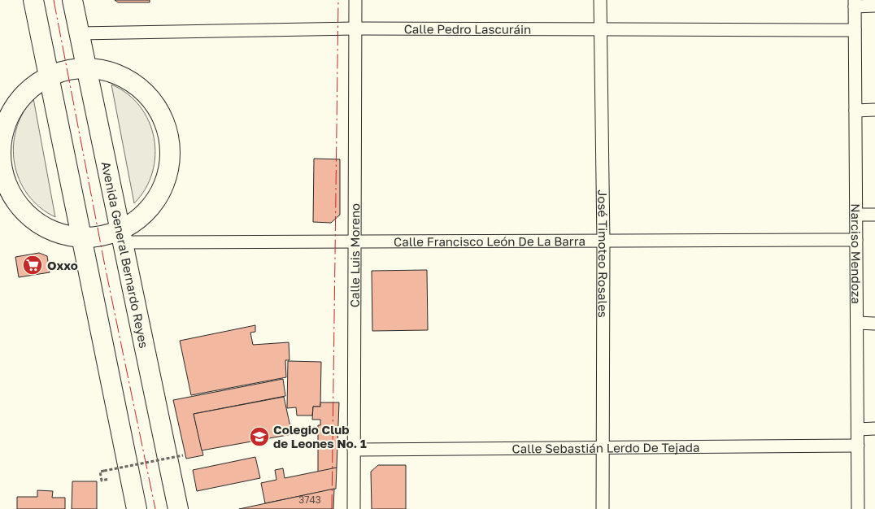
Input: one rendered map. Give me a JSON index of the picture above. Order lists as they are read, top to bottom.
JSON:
{
  "streets": {
    "main road": ["Avenida General Bernardo Reyes"],
    "street": [
      "Calle Pedro Lascuráin",
      "Calle Francisco León De La Barra",
      "Calle Luis Moreno",
      "José Timoteo Rosales",
      "Narciso Mendoza",
      "Calle Sebastián Lerdo De Tejada"
    ]
  },
  "crossings": [
    ["Calle Pedro Lascuráin", "Avenida General Bernardo Reyes"],
    ["Calle Pedro Lascuráin", "Calle Luis Moreno"],
    ["Calle Pedro Lascuráin", "José Timoteo Rosales"],
    ["Calle Pedro Lascuráin", "Narciso Mendoza"],
    ["Calle Francisco León De La Barra", "Avenida General Bernardo Reyes"],
    ["Calle Francisco León De La Barra", "Calle Luis Moreno"],
    ["Calle Francisco León De La Barra", "José Timoteo Rosales"],
    ["Calle Francisco León De La Barra", "Narciso Mendoza"],
    ["Calle Luis Moreno", "Calle Sebastián Lerdo De Tejada"],
    ["José Timoteo Rosales", "Calle Sebastián Lerdo De Tejada"],
    ["Narciso Mendoza", "Calle Sebastián Lerdo De Tejada"]
  ],
  "places": {
    "supermarket": ["Oxxo"],
    "school or university": ["Colegio Club de Leones No. 1"]
  },
  "house_numbers": ["3743"]
}
